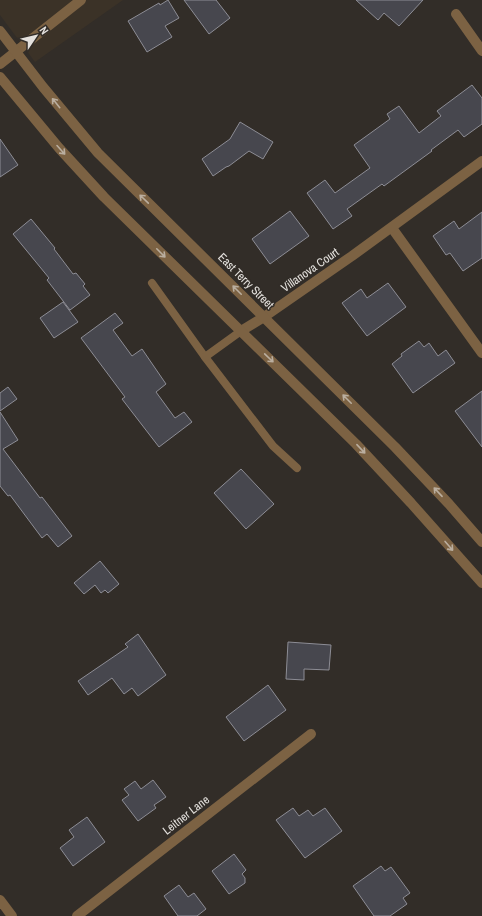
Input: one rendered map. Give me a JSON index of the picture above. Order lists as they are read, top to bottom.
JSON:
{
  "streets": {
    "street": ["Villanova Court", "East Terry Street", "Leitner Lane"]
  },
  "crossings": [
    ["Villanova Court", "East Terry Street"]
  ],
  "north": "top right"
}
